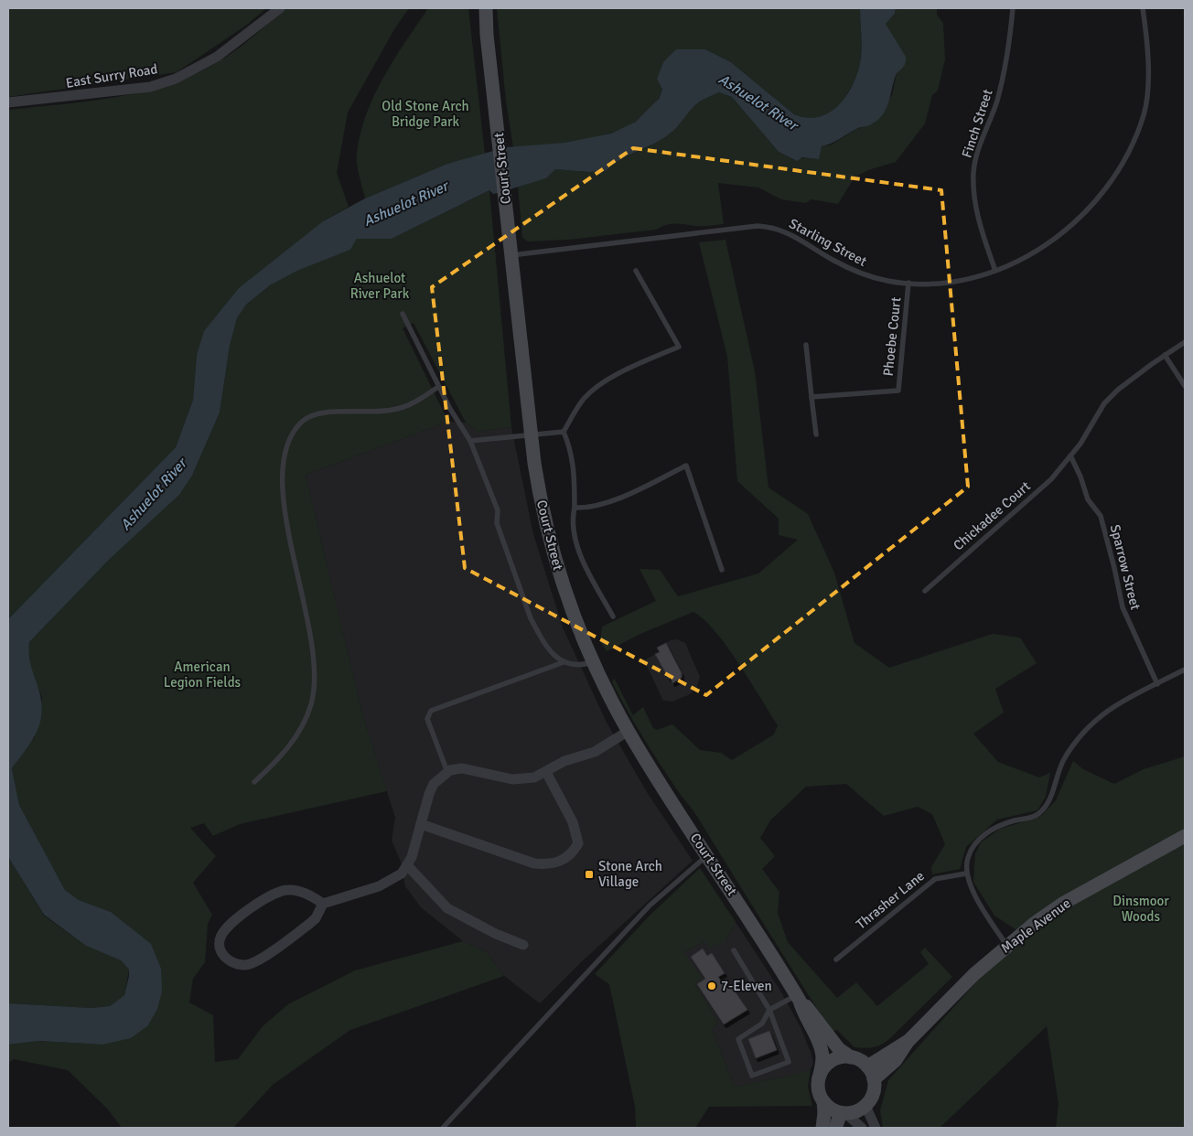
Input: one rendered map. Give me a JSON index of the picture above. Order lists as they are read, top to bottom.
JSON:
{
  "streets": {
    "main road": ["Court Street", "Maple Avenue"],
    "street": ["East Surry Road"],
    "lane": [
      "Finch Street",
      "Starling Street",
      "Phoebe Court",
      "Chickadee Court",
      "Sparrow Street",
      "Thrasher Lane"
    ]
  },
  "crossings": [
    ["Finch Street", "Starling Street"],
    ["Court Street", "Starling Street"],
    ["Court Street", "Maple Avenue"],
    ["Starling Street", "Phoebe Court"],
    ["Chickadee Court", "Sparrow Street"]
  ],
  "water": ["Ashuelot River"],
  "parks": [
    "Old Stone Arch Bridge Park",
    "Ashuelot River Park",
    "American Legion Fields",
    "Dinsmoor Woods"
  ],
  "places": {
    "transit": ["Stone Arch Village"],
    "other": ["7-Eleven"]
  }
}
